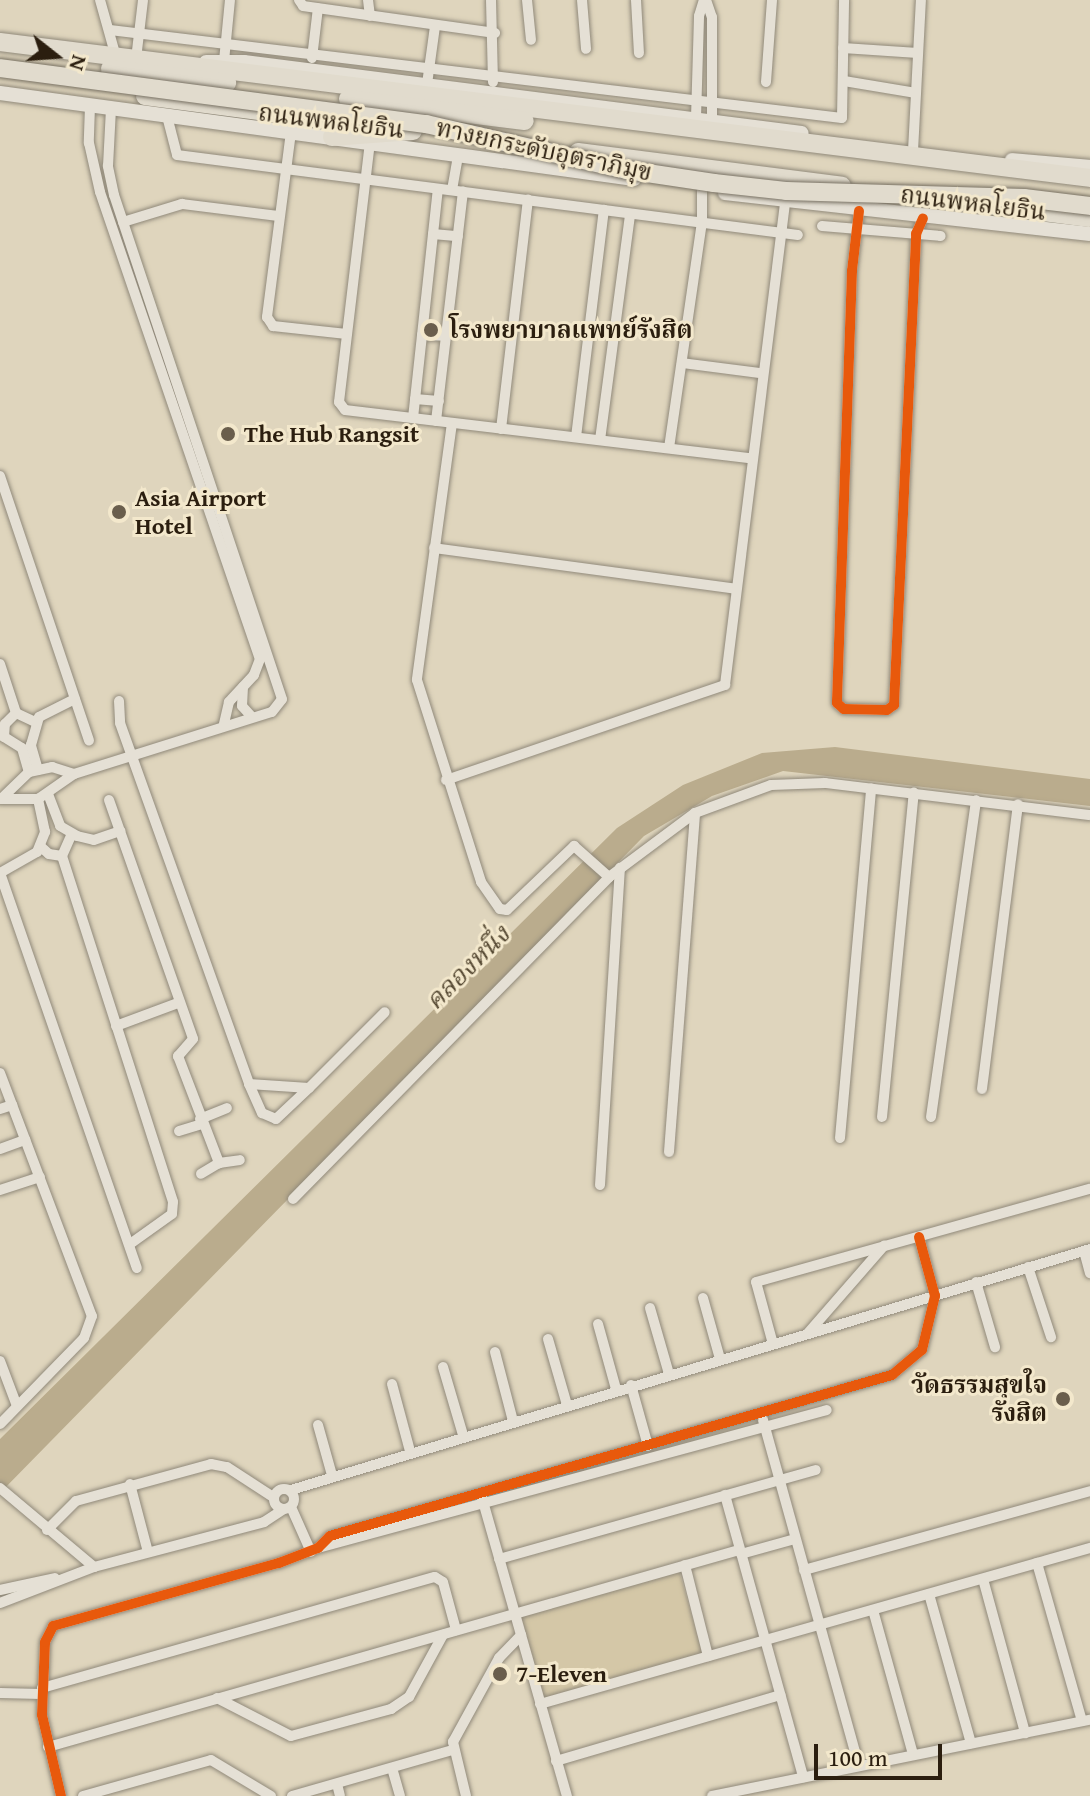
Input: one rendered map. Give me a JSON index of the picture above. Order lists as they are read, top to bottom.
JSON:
{
  "streets": {
    "highway": ["ถนนพหลโยธิน", "ทางยกระดับอุตราภิมุข"]
  },
  "water": ["คลองหนึ่ง"],
  "places": [
    "โรงพยาบาลแพทย์รังสิต",
    "The Hub Rangsit",
    "Asia Airport Hotel",
    "วัดธรรมสุขใจ รังสิต",
    "7-Eleven"
  ],
  "scale_bar": "100 m",
  "north": "right"
}
